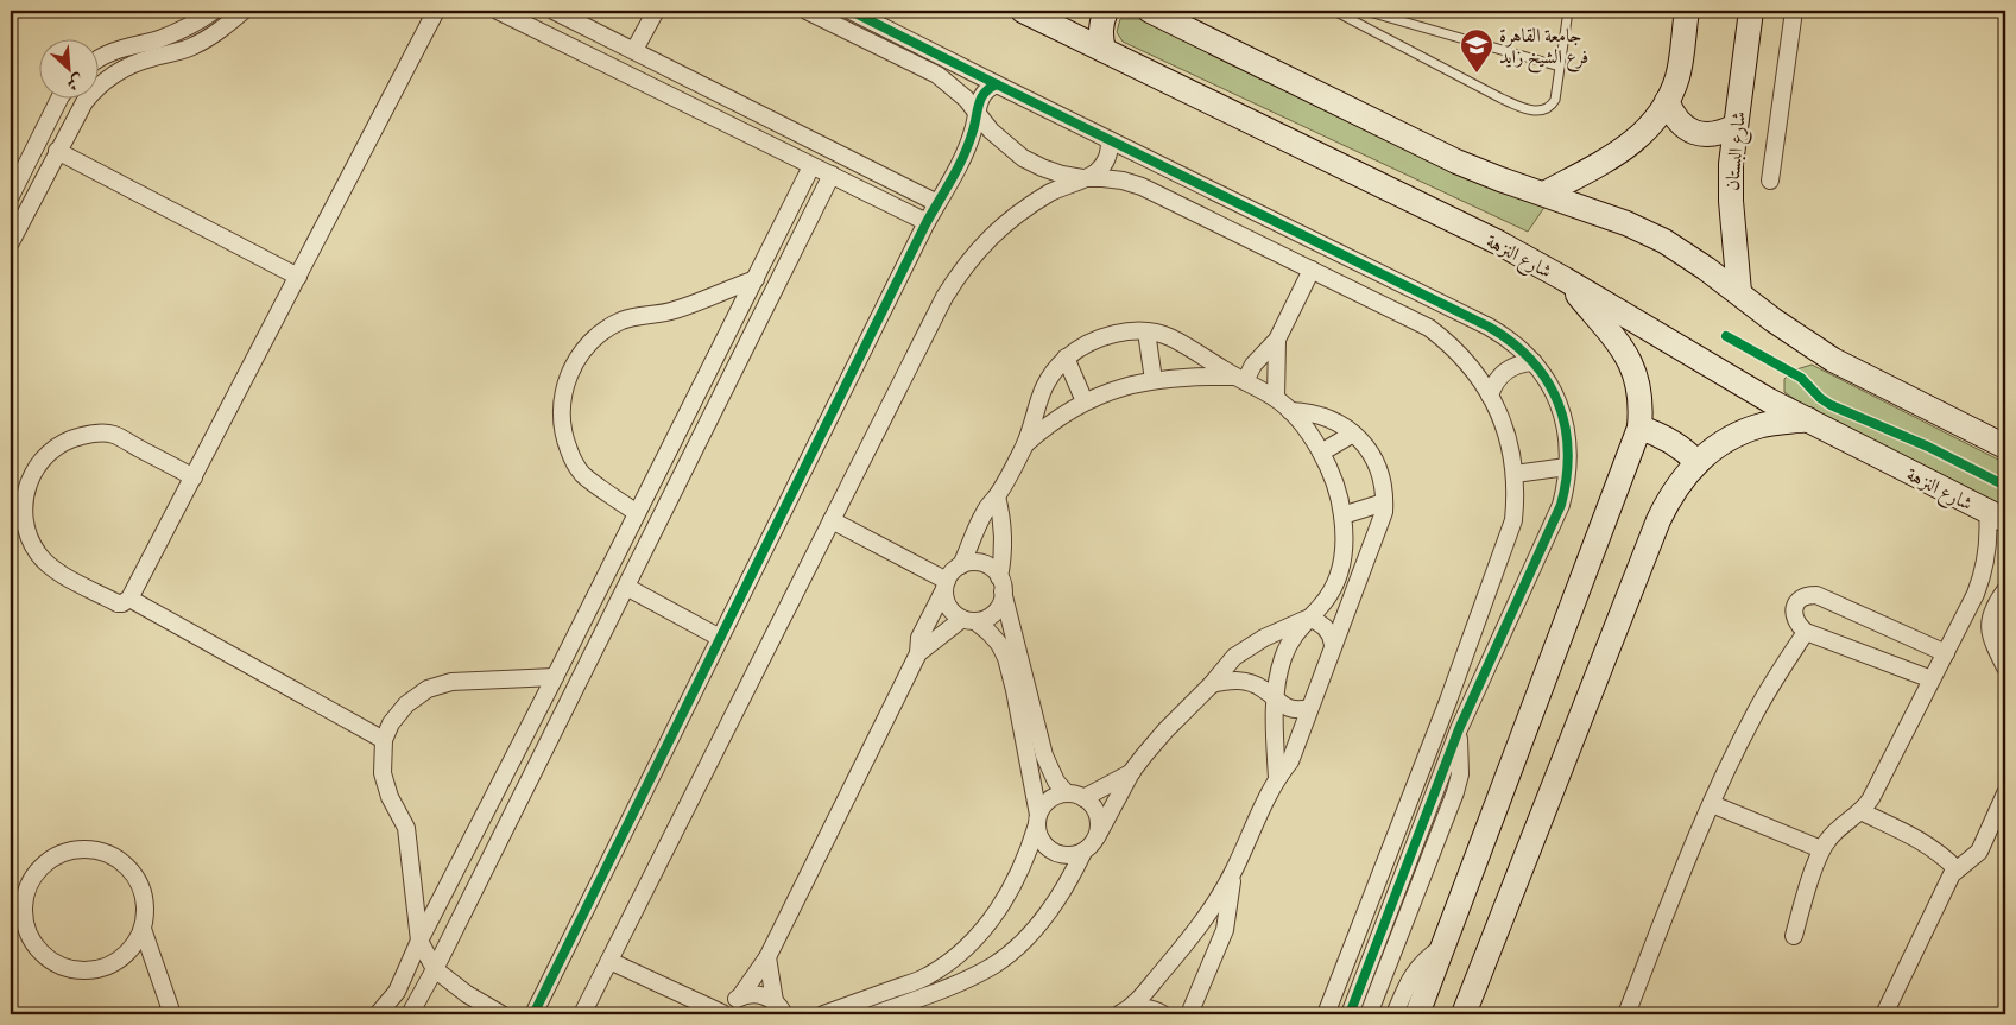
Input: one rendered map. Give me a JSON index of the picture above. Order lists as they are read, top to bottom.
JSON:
{
  "streets": {
    "street": ["شارع البستان", "شارع النزهة"]
  },
  "places": {
    "school or university": ["جامعة القاهرة فرع الشيخ زايد"]
  },
  "north": "bottom right"
}
